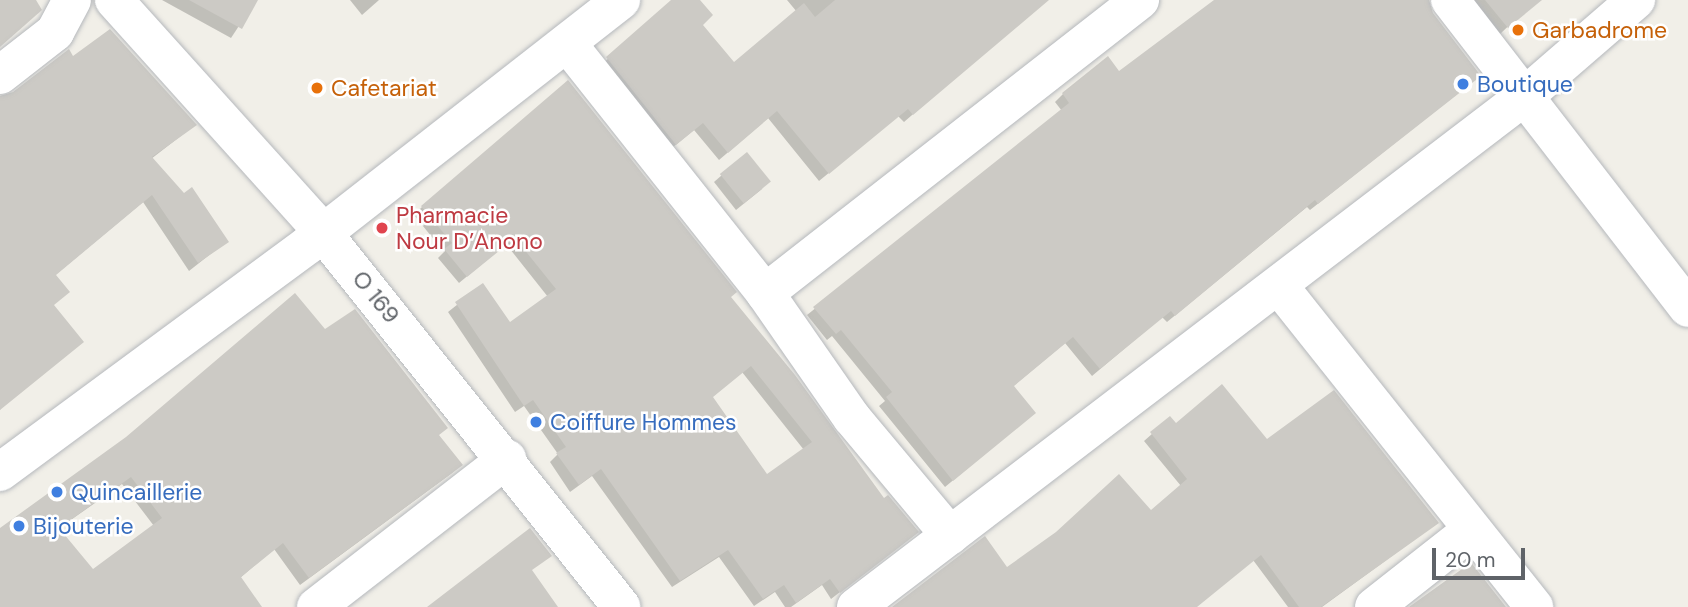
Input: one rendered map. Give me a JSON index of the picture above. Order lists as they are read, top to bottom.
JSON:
{
  "streets": {
    "street": ["O 169"]
  },
  "places": [
    "Garbadrome",
    "Boutique",
    "Cafetariat",
    "Pharmacie Nour D’Anono",
    "Coiffure Hommes",
    "Quincaillerie",
    "Bijouterie"
  ],
  "scale_bar": "20 m"
}
